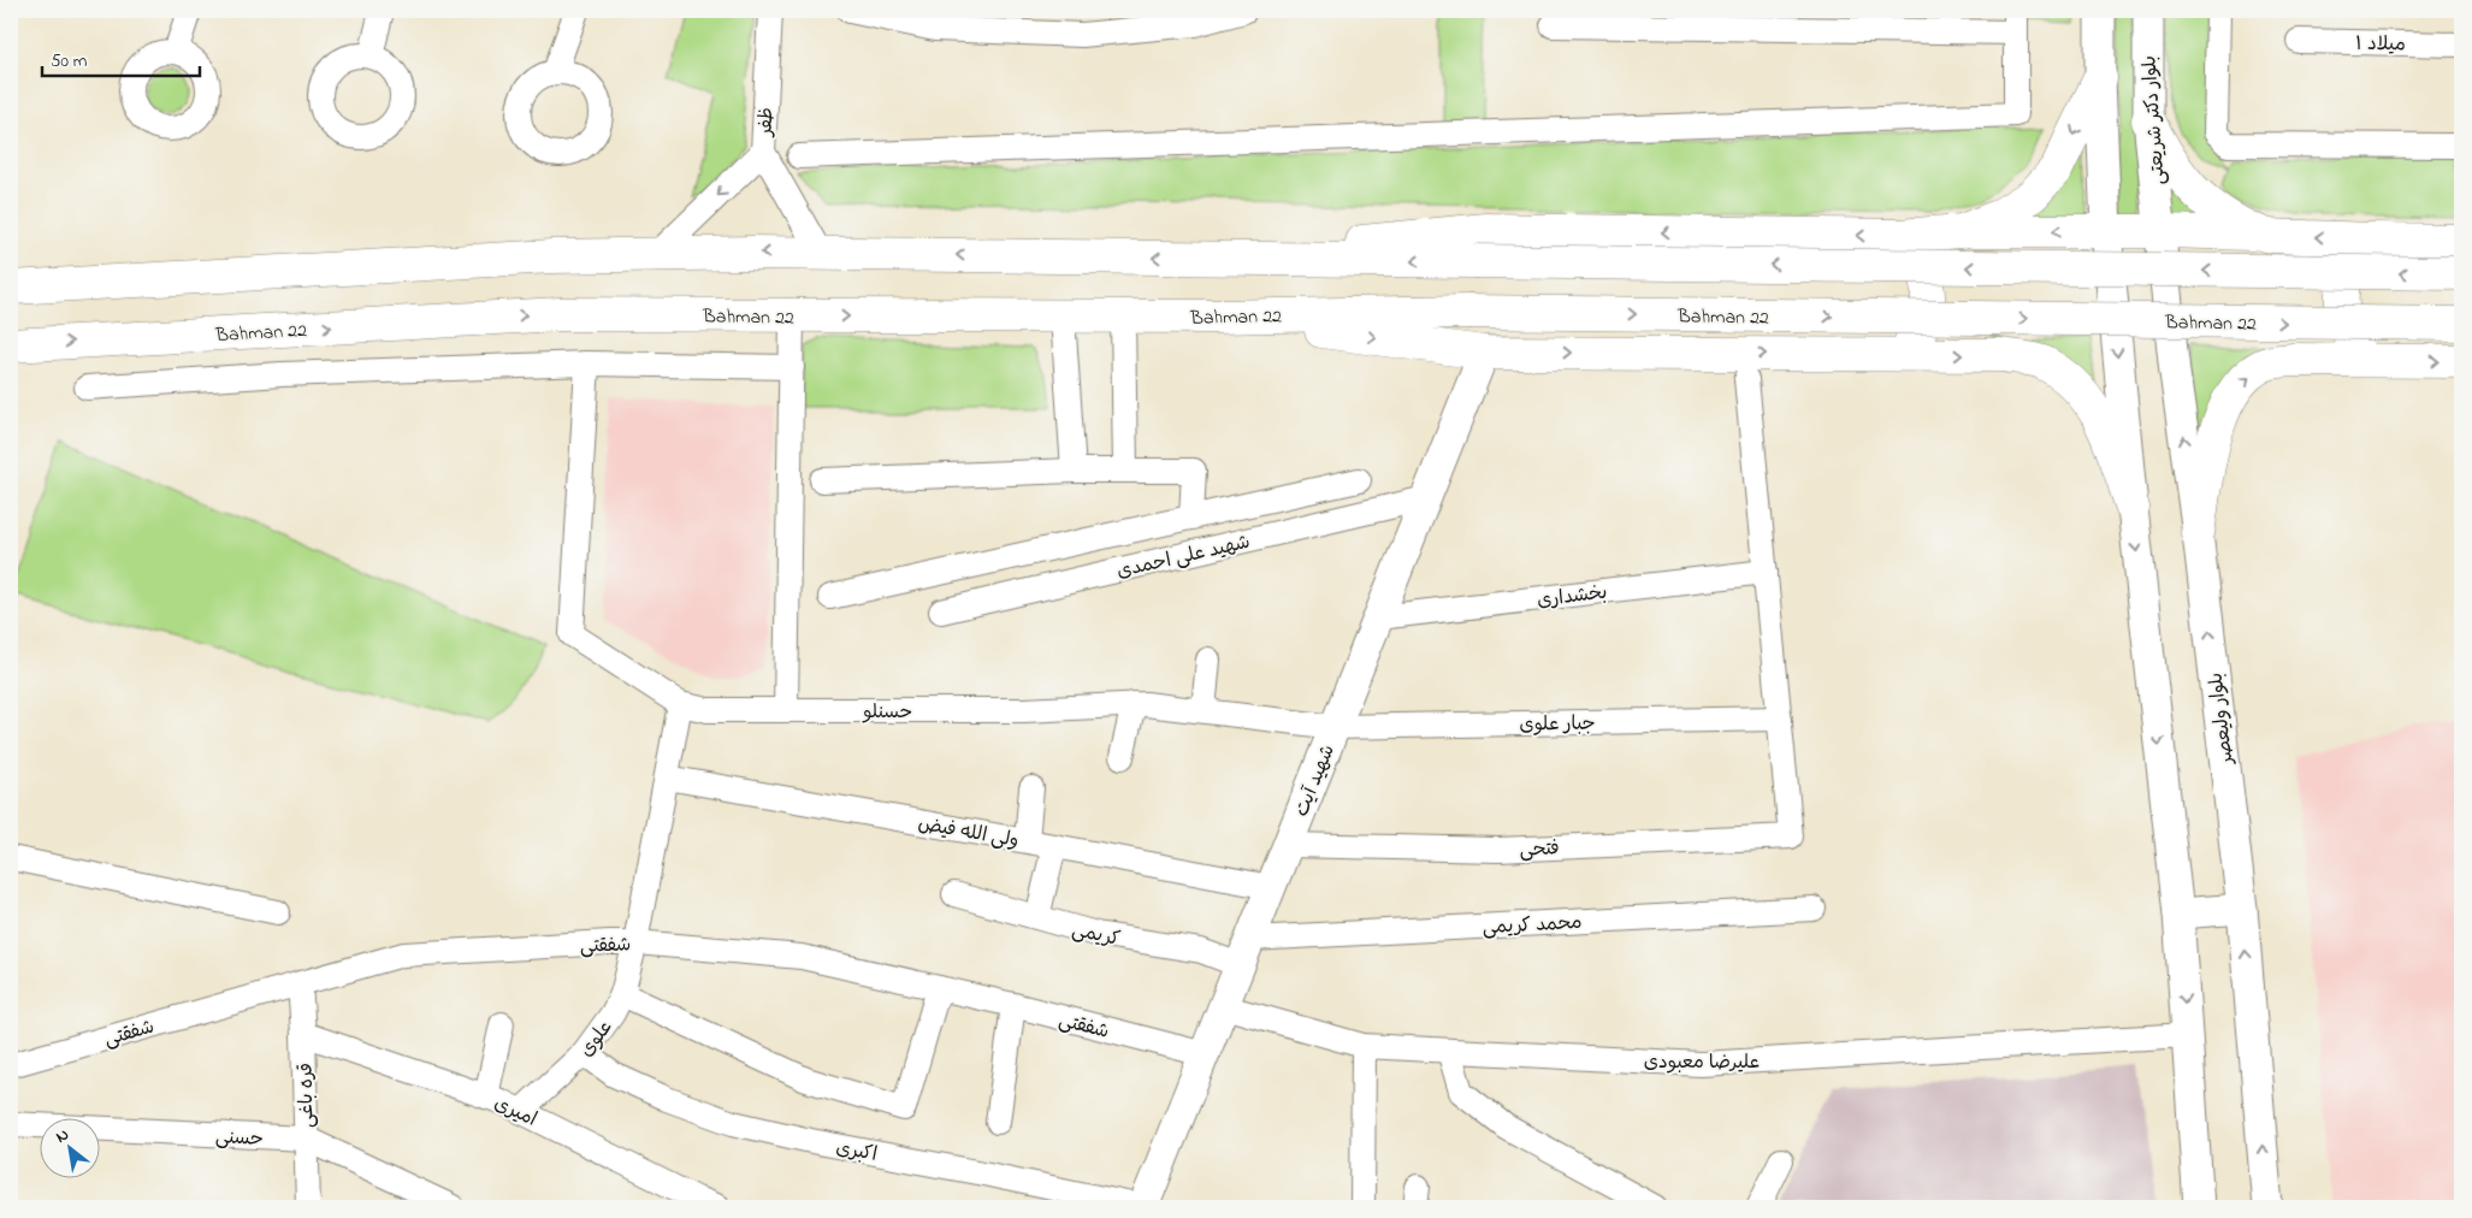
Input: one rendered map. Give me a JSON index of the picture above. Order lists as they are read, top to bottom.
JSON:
{
  "streets": {
    "highway": ["Bahman 22"],
    "main road": ["بلوار دکتر شریعتی", "بلوار ولیعصر", "شهید آیت"],
    "street": [
      "میلاد ۱",
      "ظفر",
      "شهید علی احمدی",
      "بخشداری",
      "حسنلو",
      "جبار علوی",
      "ولی الله فیض",
      "فتحی",
      "محمد کریمی",
      "کریمی",
      "شفقتی",
      "علوی",
      "علیرضا معبودی",
      "قره باغی",
      "امیری",
      "حسنی",
      "اکبری"
    ]
  },
  "crossings": [
    ["بلوار دکتر شریعتی", "بلوار ولیعصر"],
    ["شهید علی احمدی", "شهید آیت"],
    ["بخشداری", "شهید آیت"],
    ["حسنلو", "جبار علوی"],
    ["حسنلو", "شهید آیت"],
    ["جبار علوی", "شهید آیت"],
    ["جبار علوی", "فتحی"],
    ["شهید آیت", "ولی الله فیض"],
    ["شهید آیت", "فتحی"],
    ["شهید آیت", "محمد کریمی"],
    ["شهید آیت", "کریمی"],
    ["شهید آیت", "شفقتی"],
    ["شهید آیت", "علیرضا معبودی"],
    ["شهید آیت", "اکبری"],
    ["شفقتی", "علوی"],
    ["شفقتی", "قره باغی"],
    ["علوی", "امیری"],
    ["علوی", "اکبری"],
    ["قره باغی", "امیری"],
    ["قره باغی", "حسنی"]
  ],
  "scale_bar": "50 m",
  "north": "top left"
}
